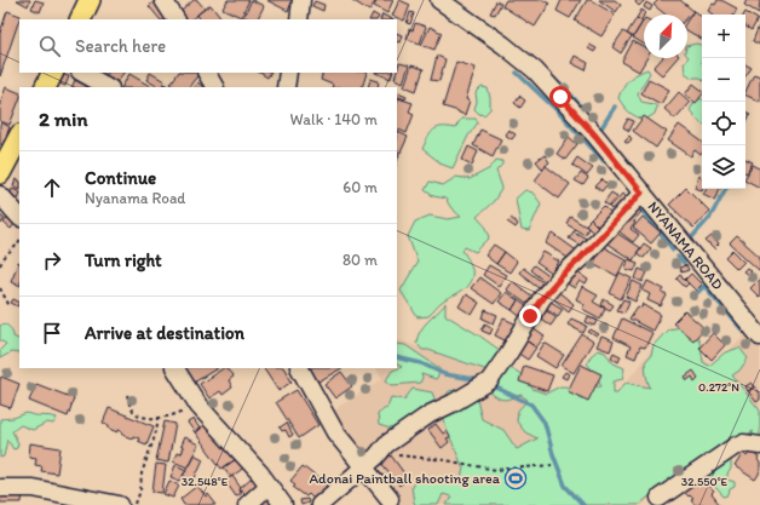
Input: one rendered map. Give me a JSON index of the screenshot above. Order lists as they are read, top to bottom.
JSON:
{
  "streets": {
    "street": ["NYANAMA ROAD"]
  },
  "places": {
    "sports": ["Adonai Paintball shooting area"]
  },
  "north": "top right",
  "page": {
    "map_buttons": ["+", "−"],
    "search": "Search here",
    "heading": ["2 min", "Walk · 140 m"],
    "list": [
      ["Continue", "Nyanama Road", "60 m"],
      ["Turn right", "80 m"],
      "Arrive at destination"
    ]
  },
  "coordinates": ["0.272°N", "32.548°E", "32.550°E"]
}
